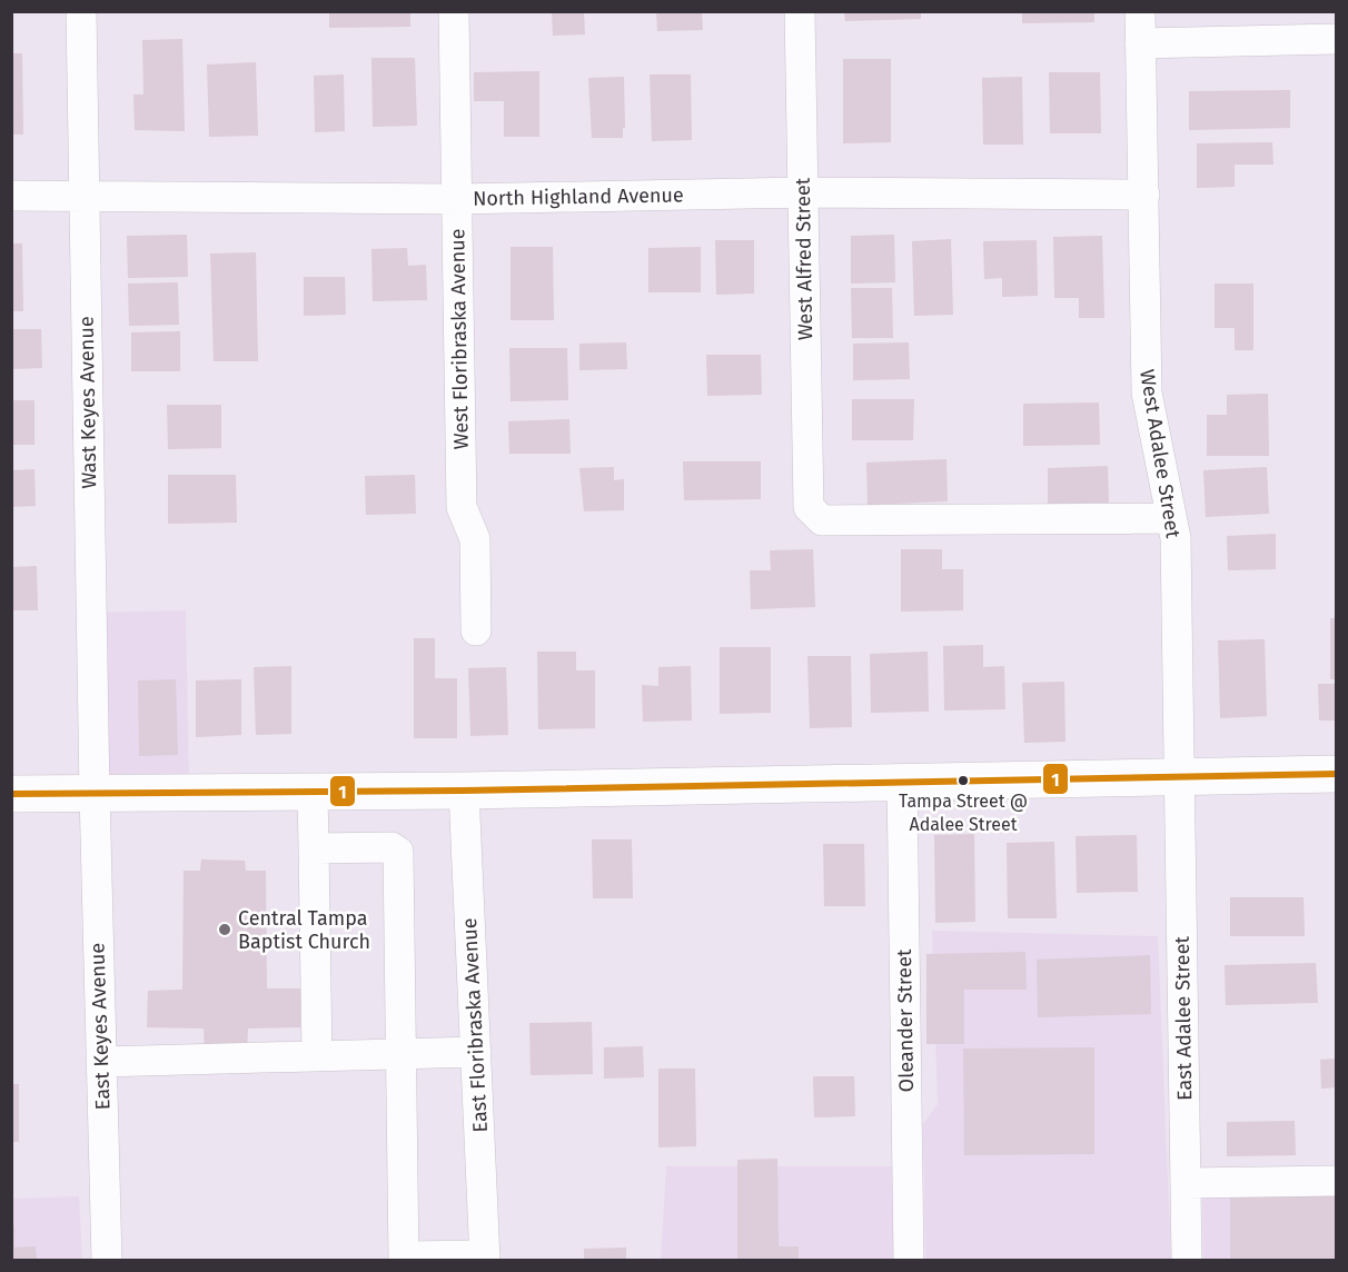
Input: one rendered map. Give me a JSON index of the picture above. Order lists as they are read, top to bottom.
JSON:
{
  "streets": {
    "street": [
      "North Highland Avenue",
      "West Alfred Street",
      "West Floribraska Avenue",
      "Wast Keyes Avenue",
      "West Adalee Street",
      "East Adalee Street",
      "Oleander Street",
      "East Floribraska Avenue",
      "East Keyes Avenue"
    ]
  },
  "crossings": [
    ["North Highland Avenue", "West Alfred Street"],
    ["North Highland Avenue", "West Floribraska Avenue"],
    ["North Highland Avenue", "Wast Keyes Avenue"],
    ["North Highland Avenue", "West Adalee Street"],
    ["West Alfred Street", "West Adalee Street"],
    ["Wast Keyes Avenue", "East Keyes Avenue"],
    ["West Adalee Street", "East Adalee Street"]
  ],
  "places": ["Tampa Street @ Adalee Street", "Central Tampa Baptist Church"],
  "lines": ["transit line 1"]
}
